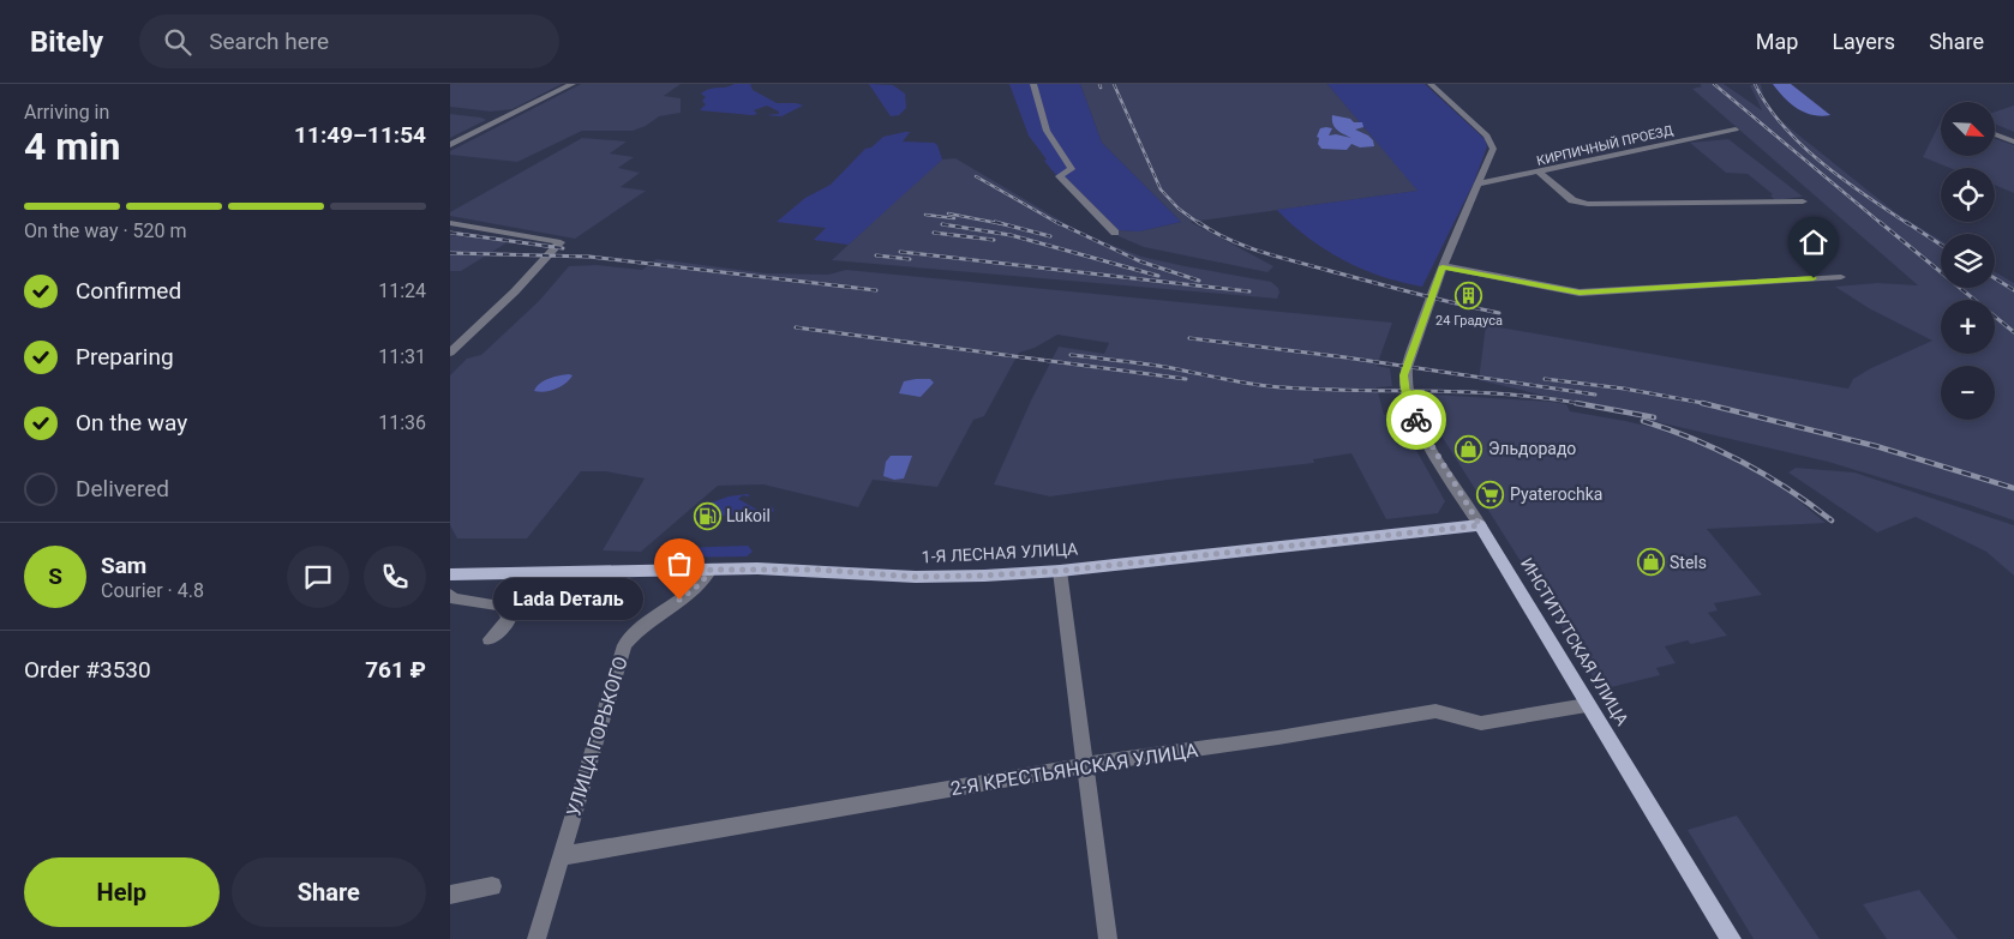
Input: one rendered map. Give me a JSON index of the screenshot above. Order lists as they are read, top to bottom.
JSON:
{
  "streets": {
    "main road": ["1-Я ЛЕСНАЯ УЛИЦА", "ИНСТИТУТСКАЯ УЛИЦА"],
    "street": ["КИРПИЧНЫЙ ПРОЕЗД", "УЛИЦА ГОРЬКОГО", "2-Я КРЕСТЬЯНСКАЯ УЛИЦА"]
  },
  "crossings": [
    ["КИРПИЧНЫЙ ПРОЕЗД", "ИНСТИТУТСКАЯ УЛИЦА"],
    ["1-Я ЛЕСНАЯ УЛИЦА", "ИНСТИТУТСКАЯ УЛИЦА"],
    ["1-Я ЛЕСНАЯ УЛИЦА", "УЛИЦА ГОРЬКОГО"],
    ["ИНСТИТУТСКАЯ УЛИЦА", "2-Я КРЕСТЬЯНСКАЯ УЛИЦА"],
    ["УЛИЦА ГОРЬКОГО", "2-Я КРЕСТЬЯНСКАЯ УЛИЦА"]
  ],
  "places": {
    "building": ["24 Градуса"],
    "shop": ["Эльдорадо", "Stels"],
    "supermarket": ["Pyaterochka"],
    "fuel station": ["Lukoil"],
    "other": ["Lada Dеталь"]
  },
  "north": "bottom right",
  "page": {
    "header": "Bitely",
    "search": "Search here",
    "nav": ["Map", "Layers", "Share"],
    "heading": ["4 min", "Arriving in", "11:49–11:54"],
    "panel": [
      "Sam",
      "Courier · 4.8",
      "Order #3530",
      "761 ₽"
    ],
    "map_buttons": ["+", "−"],
    "bar": "On the way · 520 m",
    "list": [
      ["Confirmed", "11:24"],
      ["Preparing", "11:31"],
      ["On the way", "11:36"],
      "Delivered"
    ],
    "round": "S",
    "bubble": "Lada Dеталь",
    "buttons": ["Help", "Share"]
  }
}
